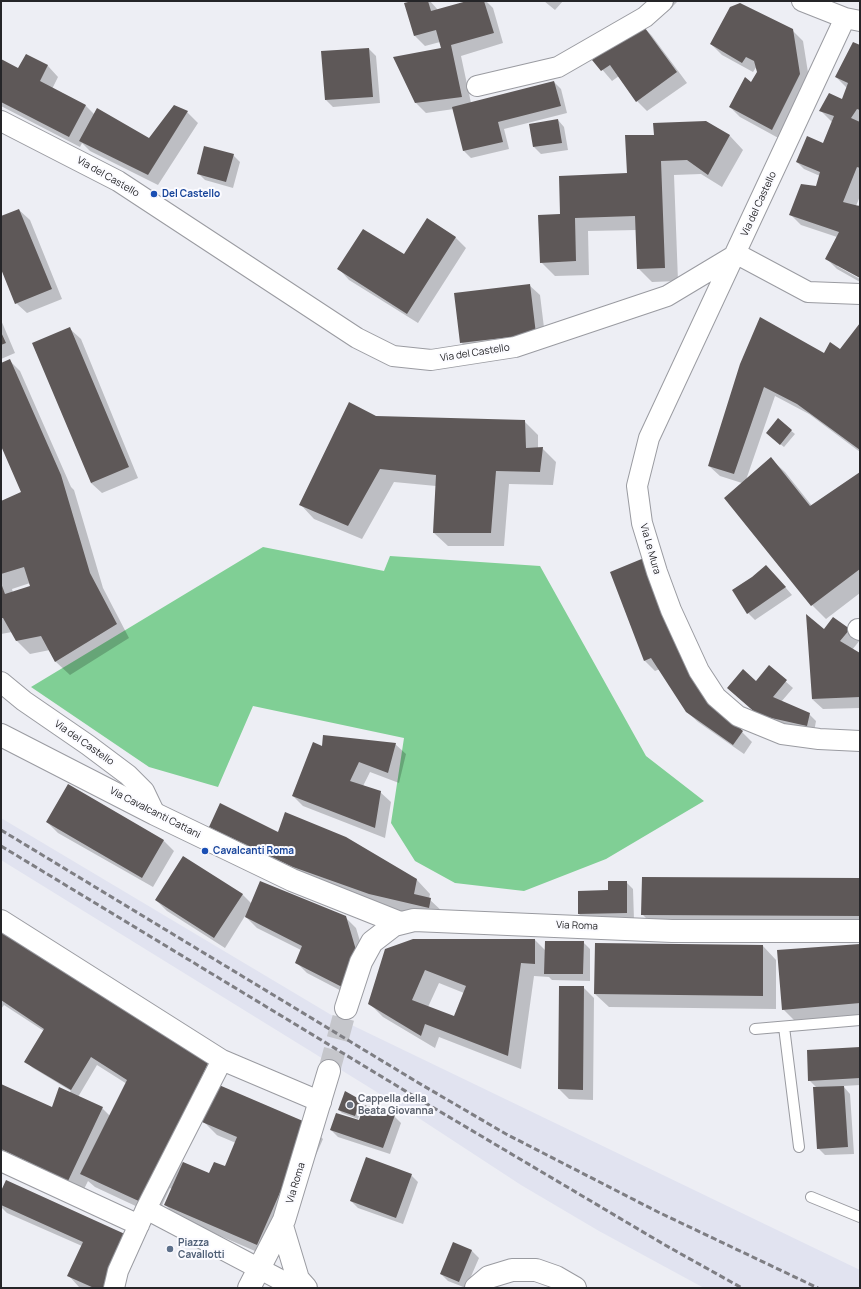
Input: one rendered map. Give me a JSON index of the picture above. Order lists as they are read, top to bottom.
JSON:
{
  "streets": {
    "main road": ["Via Cavalcanti Cattani", "Via Roma"],
    "street": ["Via del Castello", "Via Le Mura"]
  },
  "crossings": [
    ["Via del Castello", "Via Le Mura"],
    ["Via del Castello", "Via Cavalcanti Cattani"],
    ["Via Cavalcanti Cattani", "Via Roma"]
  ],
  "places": [
    "Del Castello",
    "Cavalcanti Roma",
    "Cappella della Beata Giovanna",
    "Piazza Cavallotti"
  ]
}
